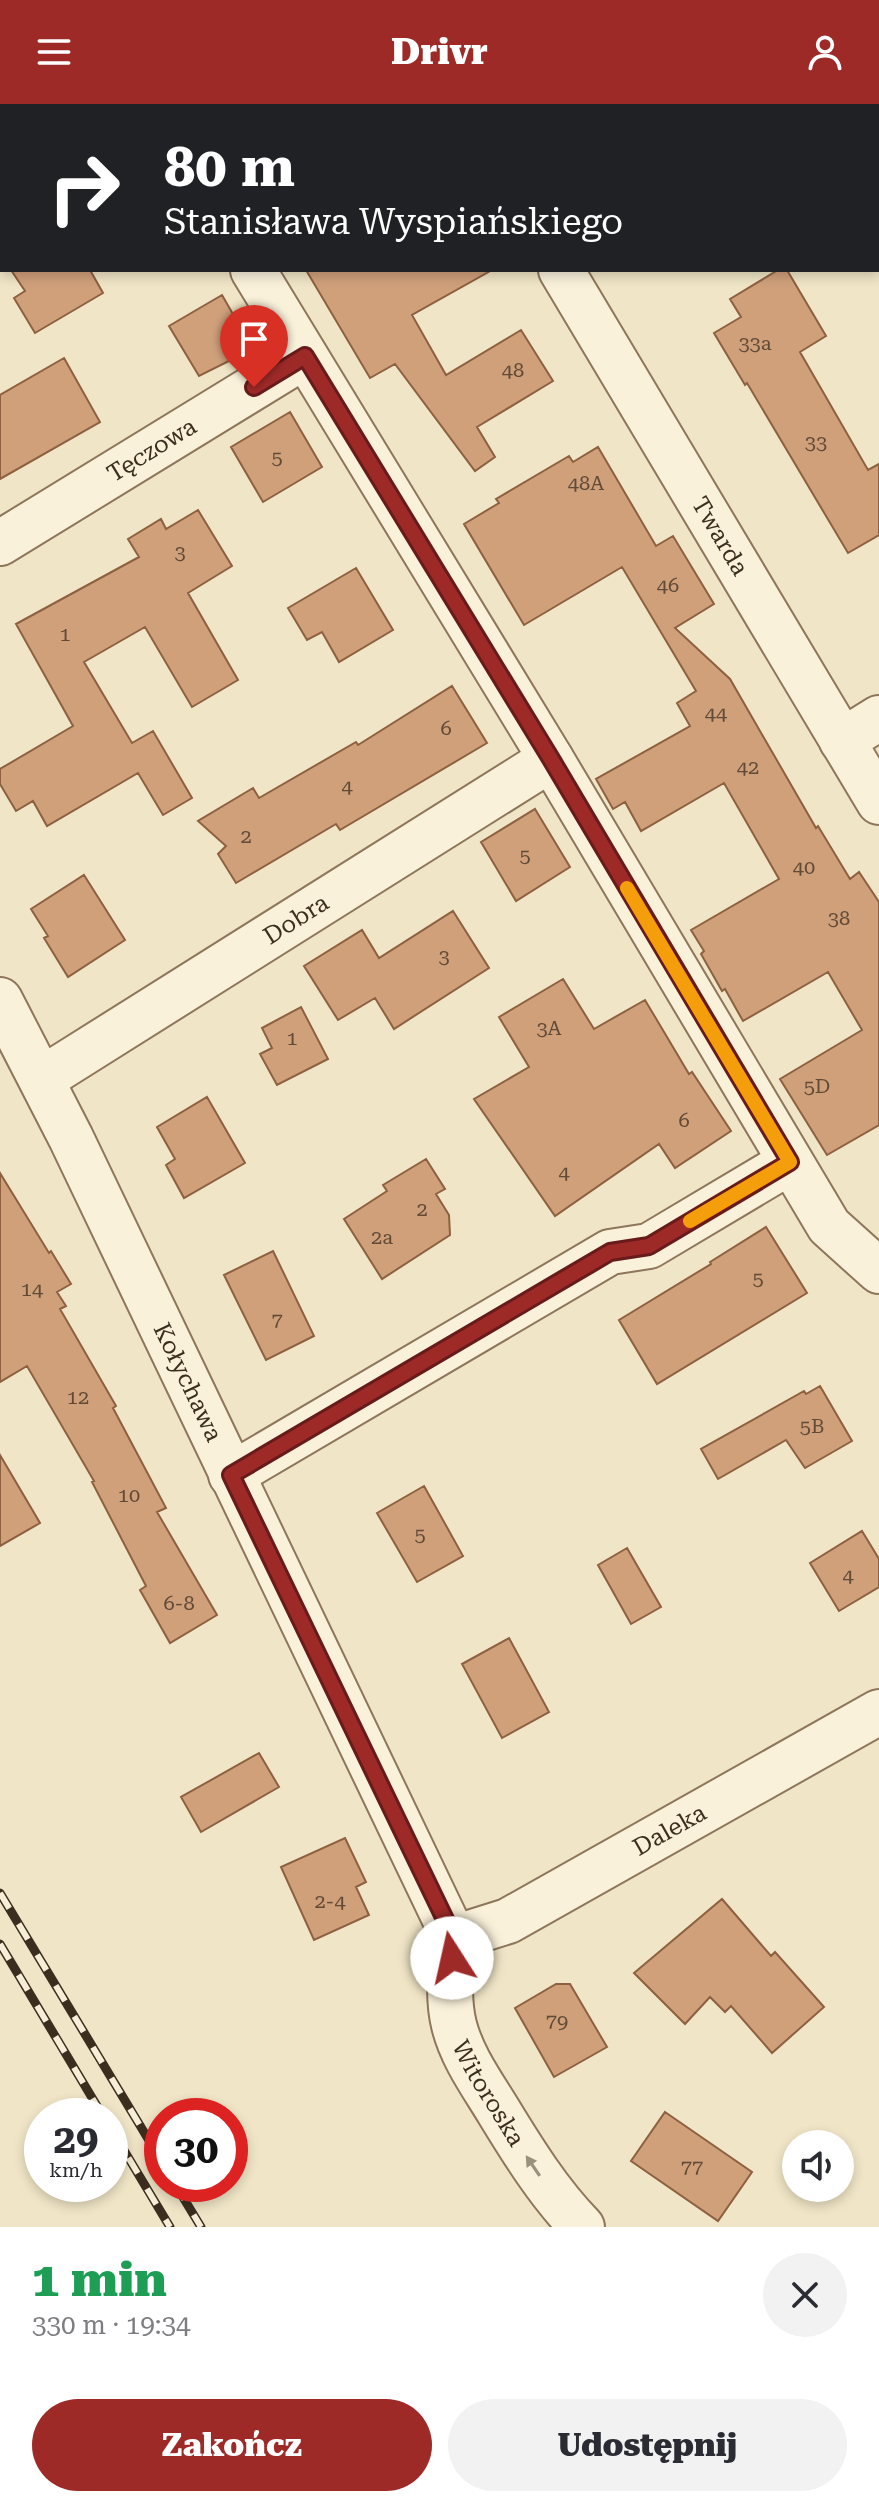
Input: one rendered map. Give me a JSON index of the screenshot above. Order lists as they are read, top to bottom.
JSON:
{
  "streets": {
    "street": [
      "Tęczowa",
      "Twarda",
      "Dobra",
      "Kołychawa",
      "Daleka",
      "Witoroska"
    ]
  },
  "crossings": [
    ["Dobra", "Kołychawa"],
    ["Kołychawa", "Daleka"],
    ["Kołychawa", "Witoroska"],
    ["Daleka", "Witoroska"]
  ],
  "one_way": ["Witoroska"],
  "house_numbers": [
    "33a",
    "48",
    "33",
    "5",
    "48A",
    "3",
    "46",
    "1",
    "44",
    "6",
    "42",
    "4",
    "2",
    "5",
    "40",
    "38",
    "3",
    "3A",
    "1",
    "5D",
    "6",
    "4",
    "2",
    "2a",
    "5",
    "14",
    "7",
    "12",
    "5B",
    "10",
    "5",
    "4",
    "6-8",
    "2-4",
    "79",
    "77"
  ],
  "page": {
    "header": "Drivr",
    "turn": ["80 m", "Stanisława Wyspiańskiego"],
    "speed": "29 km/h",
    "limit": "30",
    "heading": ["1 min", "330 m · 19:34"],
    "buttons": ["Zakończ", "Udostępnij"]
  }
}
